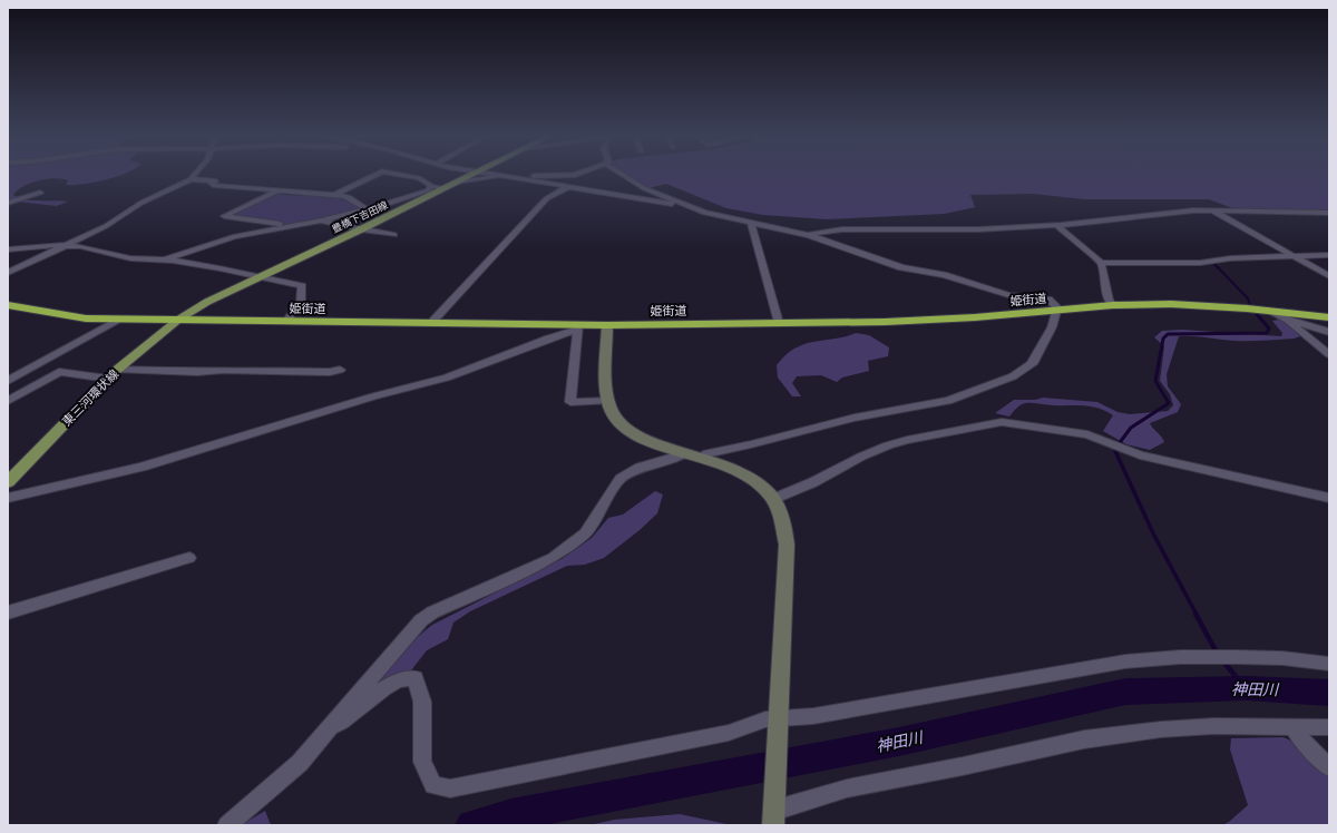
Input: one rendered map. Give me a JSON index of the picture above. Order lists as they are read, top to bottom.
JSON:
{
  "streets": {
    "highway": ["姫街道"],
    "main road": ["豊橋下吉田線", "東三河環状線"]
  },
  "crossings": [
    ["豊橋下吉田線", "姫街道"],
    ["豊橋下吉田線", "東三河環状線"],
    ["姫街道", "東三河環状線"]
  ],
  "water": ["神田川"]
}
